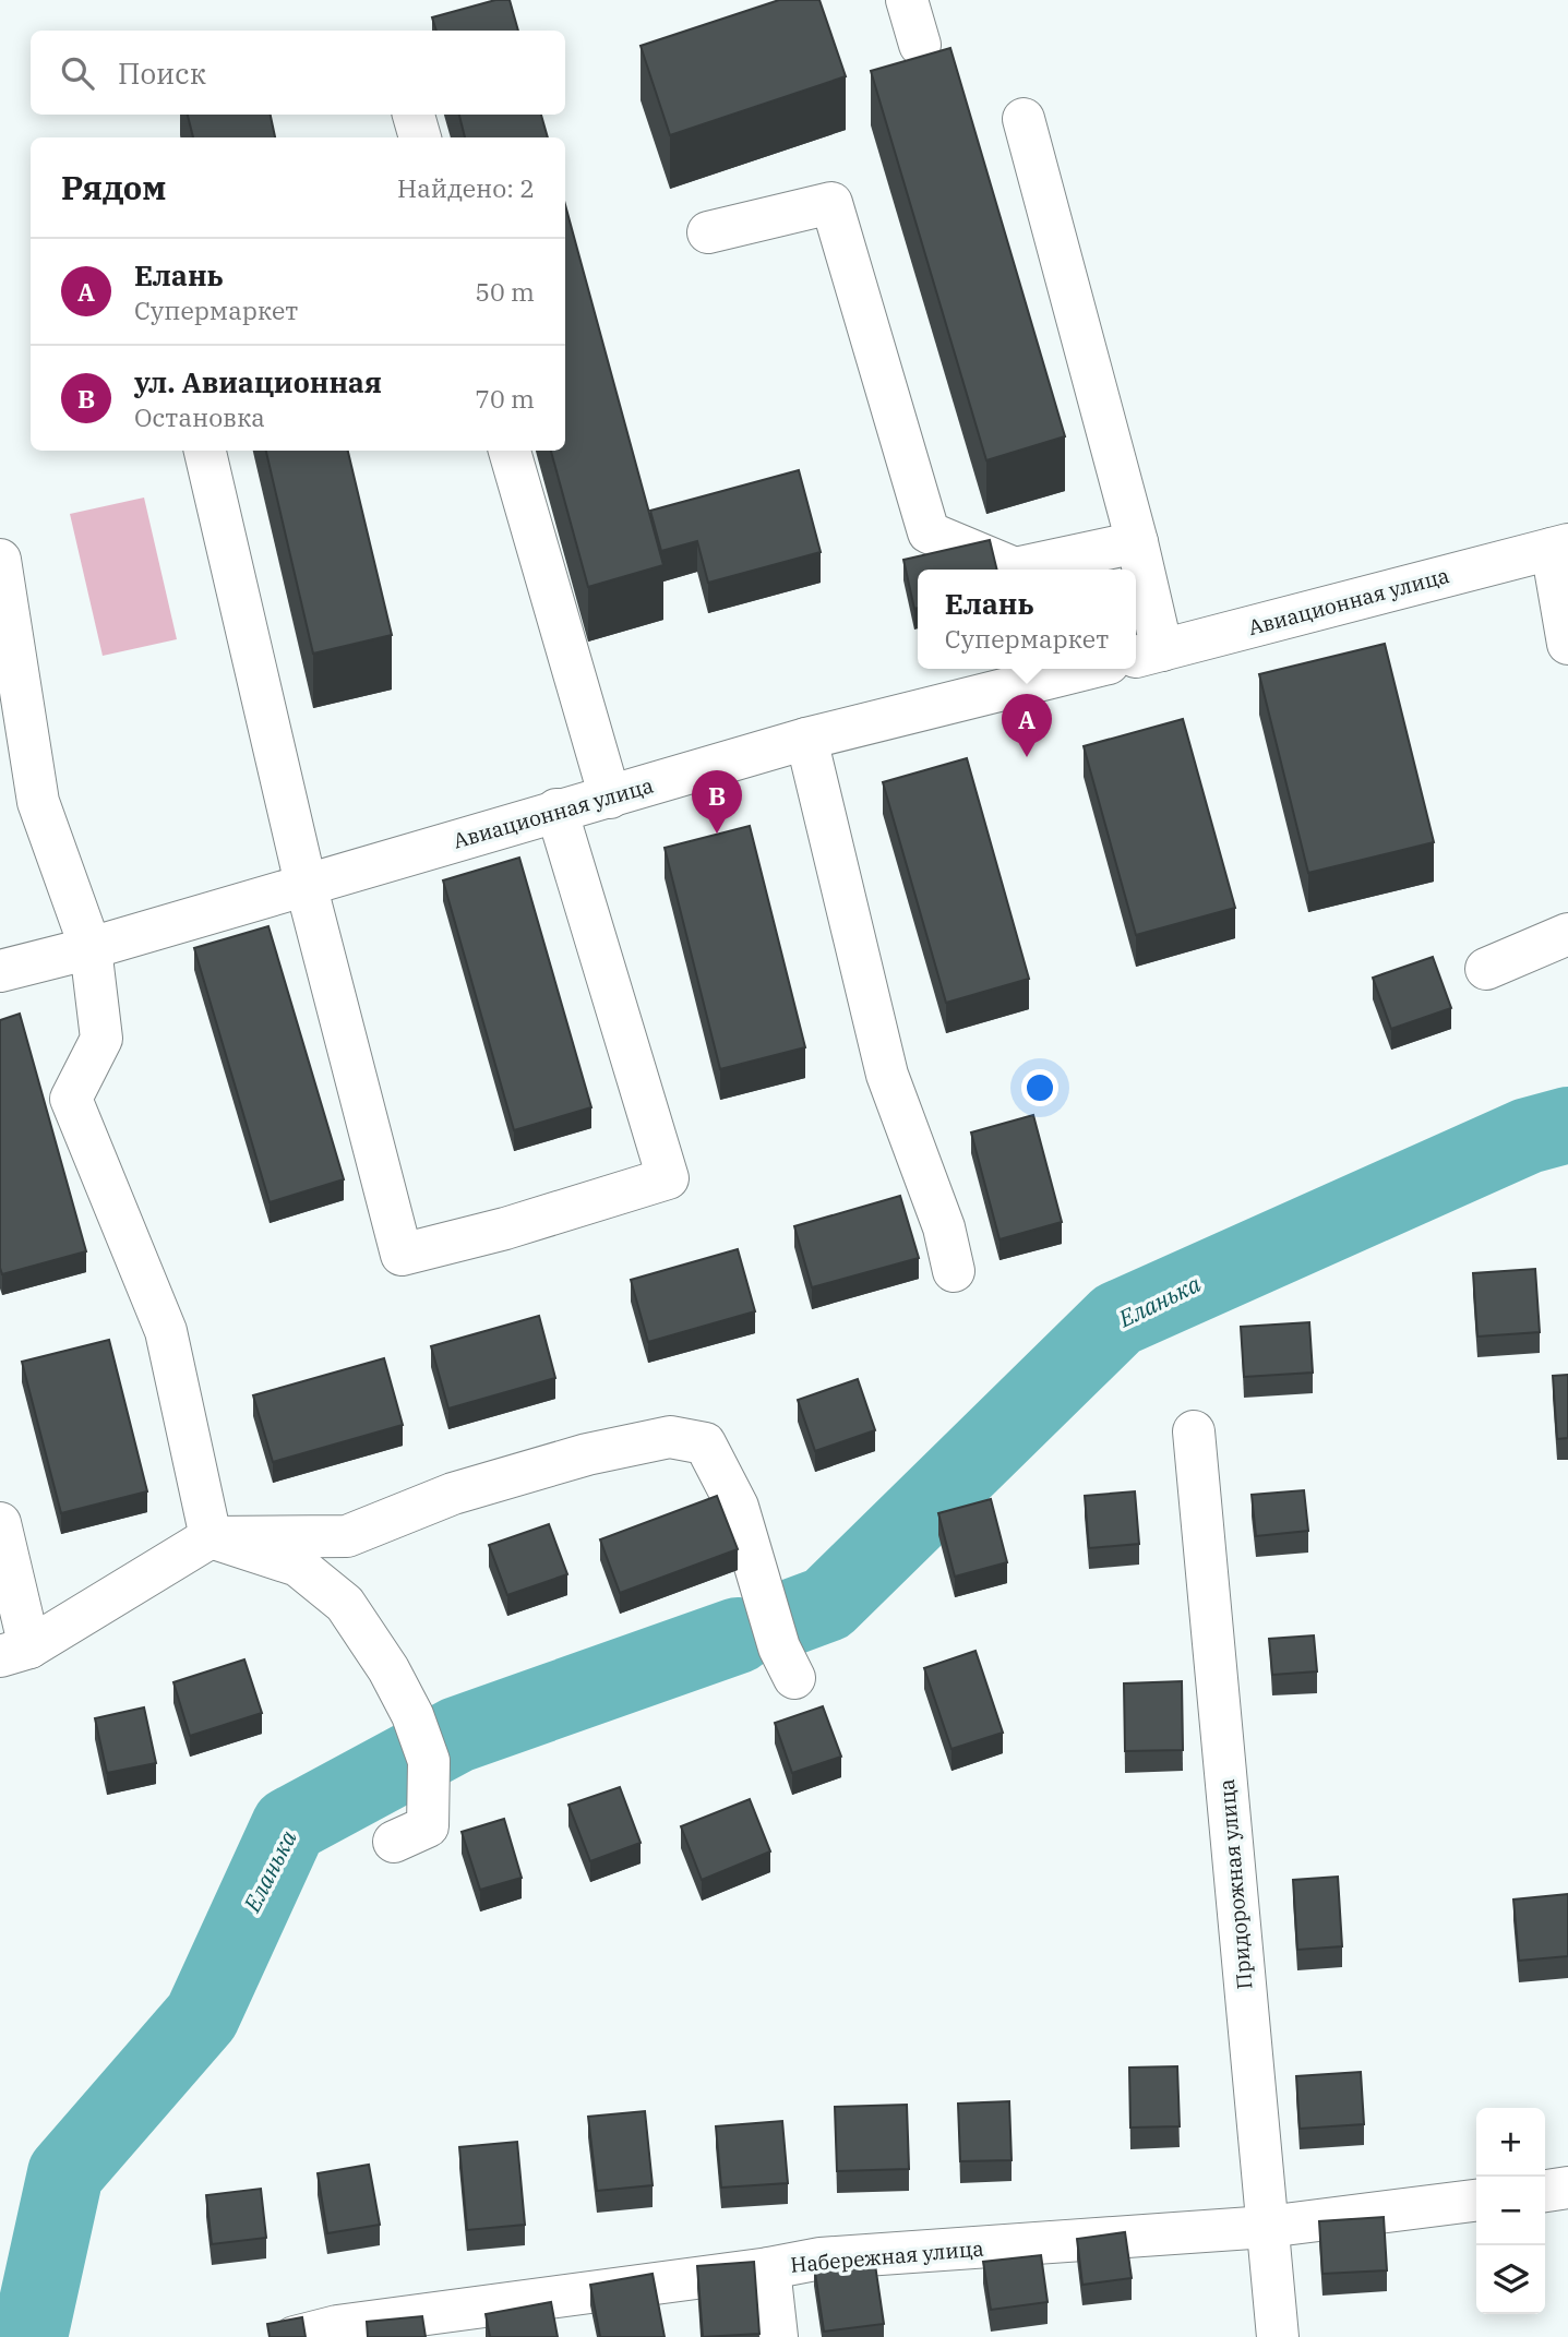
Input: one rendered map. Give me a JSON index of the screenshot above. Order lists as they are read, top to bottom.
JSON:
{
  "streets": {
    "street": ["Авиационная улица", "Придорожная улица", "Набережная улица"]
  },
  "crossings": [
    ["Придорожная улица", "Набережная улица"]
  ],
  "water": ["Еланька"],
  "page": {
    "search": "Поиск",
    "heading": ["Рядом", "Найдено: 2"],
    "list": [
      {
        "mark": "A",
        "name": "Елань",
        "note": "Супермаркет",
        "value": "50 m"
      },
      {
        "mark": "B",
        "name": "ул. Авиационная",
        "note": "Остановка",
        "value": "70 m"
      }
    ],
    "popup": ["Елань", "Супермаркет"],
    "pins": ["A", "B"],
    "map_buttons": ["+", "−"]
  }
}
